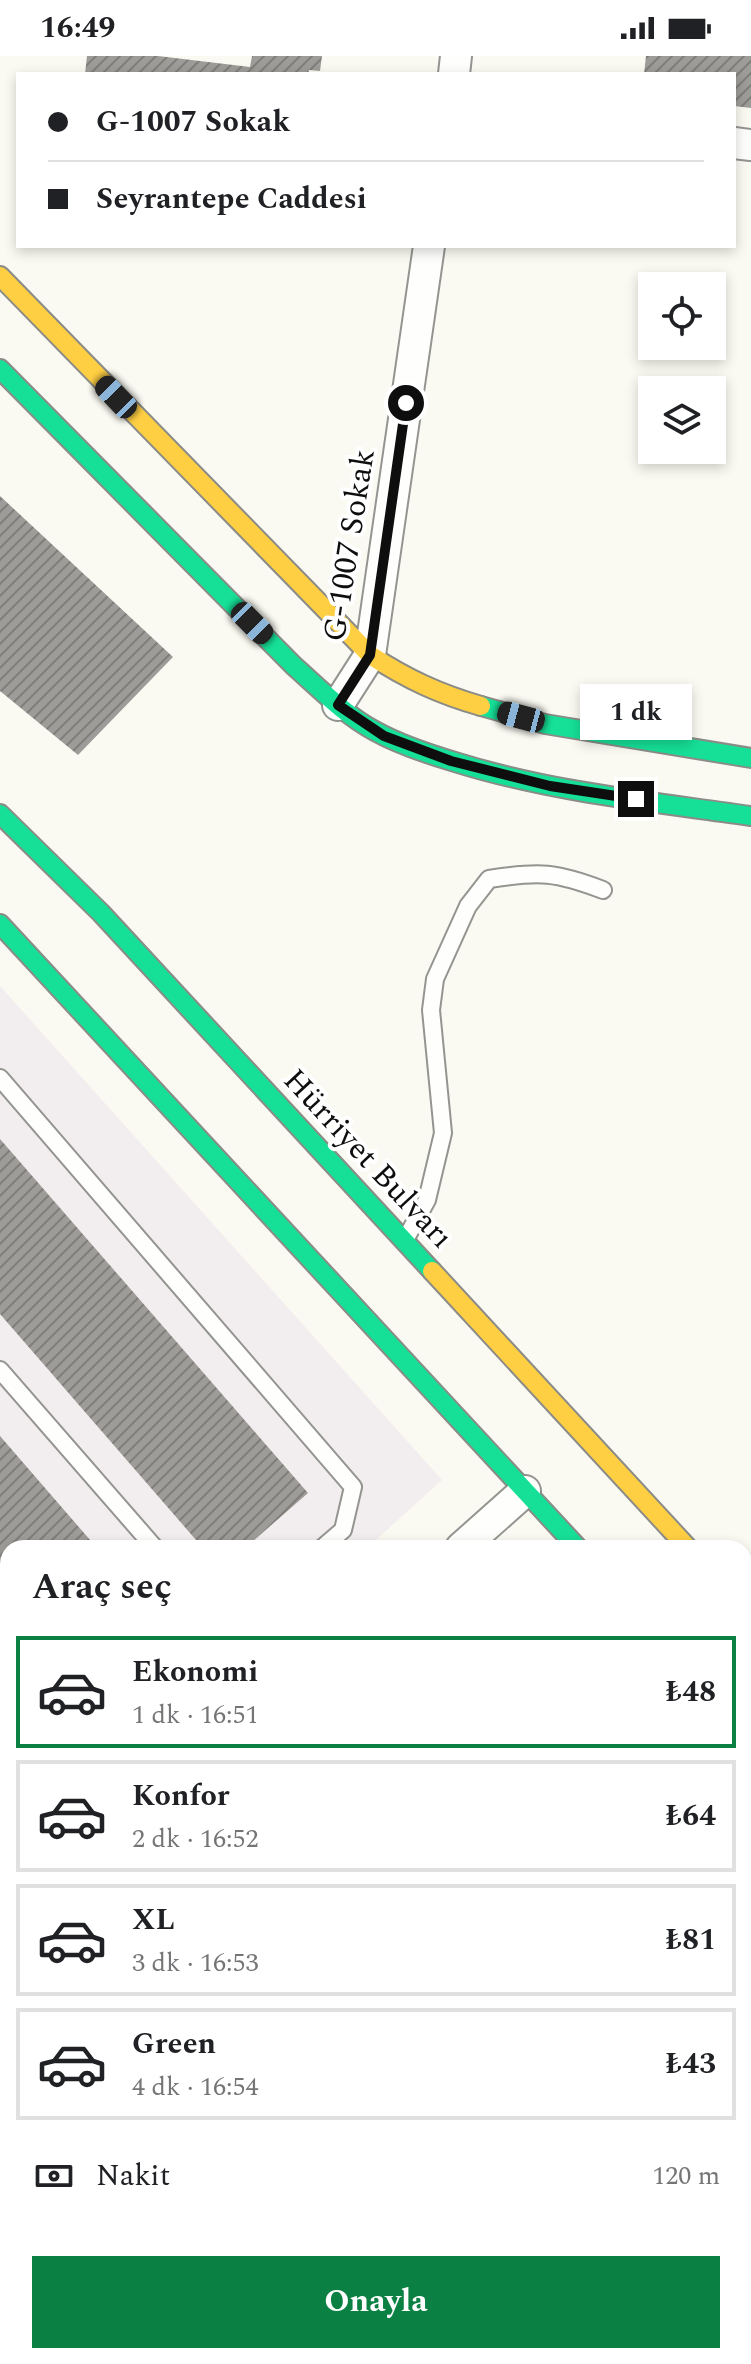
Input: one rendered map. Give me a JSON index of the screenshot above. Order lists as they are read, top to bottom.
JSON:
{
  "streets": {
    "main road": ["Hürriyet Bulvarı"],
    "street": ["G-1007 Sokak"]
  },
  "page": {
    "status": "16:49",
    "banner": ["G-1007 Sokak", "Seyrantepe Caddesi"],
    "bubble": "1 dk",
    "heading": "Araç seç",
    "list": [
      {
        "name": "Ekonomi",
        "note": "1 dk · 16:51",
        "value": "₺48"
      },
      {
        "name": "Konfor",
        "note": "2 dk · 16:52",
        "value": "₺64"
      },
      {
        "name": "XL",
        "note": "3 dk · 16:53",
        "value": "₺81"
      },
      {
        "name": "Green",
        "note": "4 dk · 16:54",
        "value": "₺43"
      }
    ],
    "pay": ["Nakit", "120 m"],
    "buttons": "Onayla"
  }
}
